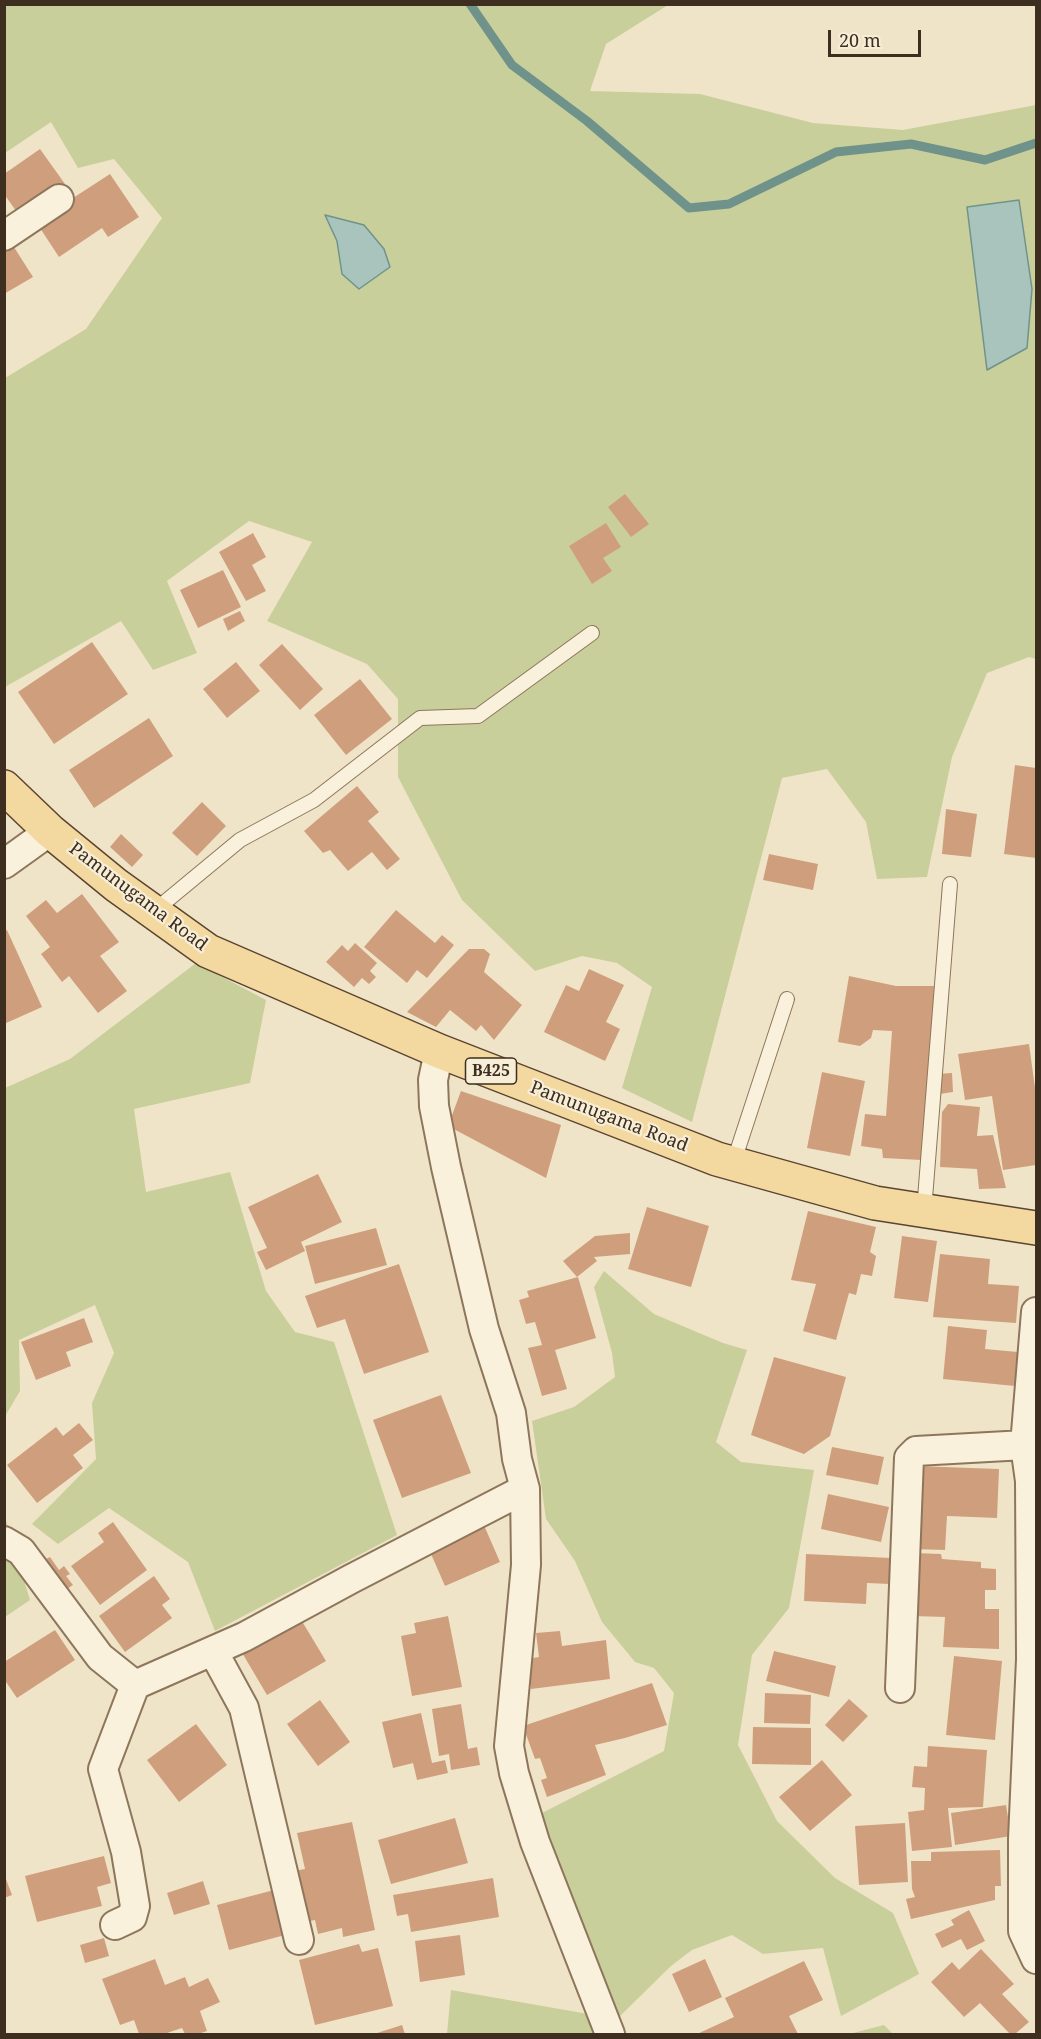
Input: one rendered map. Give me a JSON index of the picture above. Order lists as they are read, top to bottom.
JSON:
{
  "streets": {
    "main road": ["Pamunugama Road", "B425"]
  },
  "scale_bar": "20 m"
}
